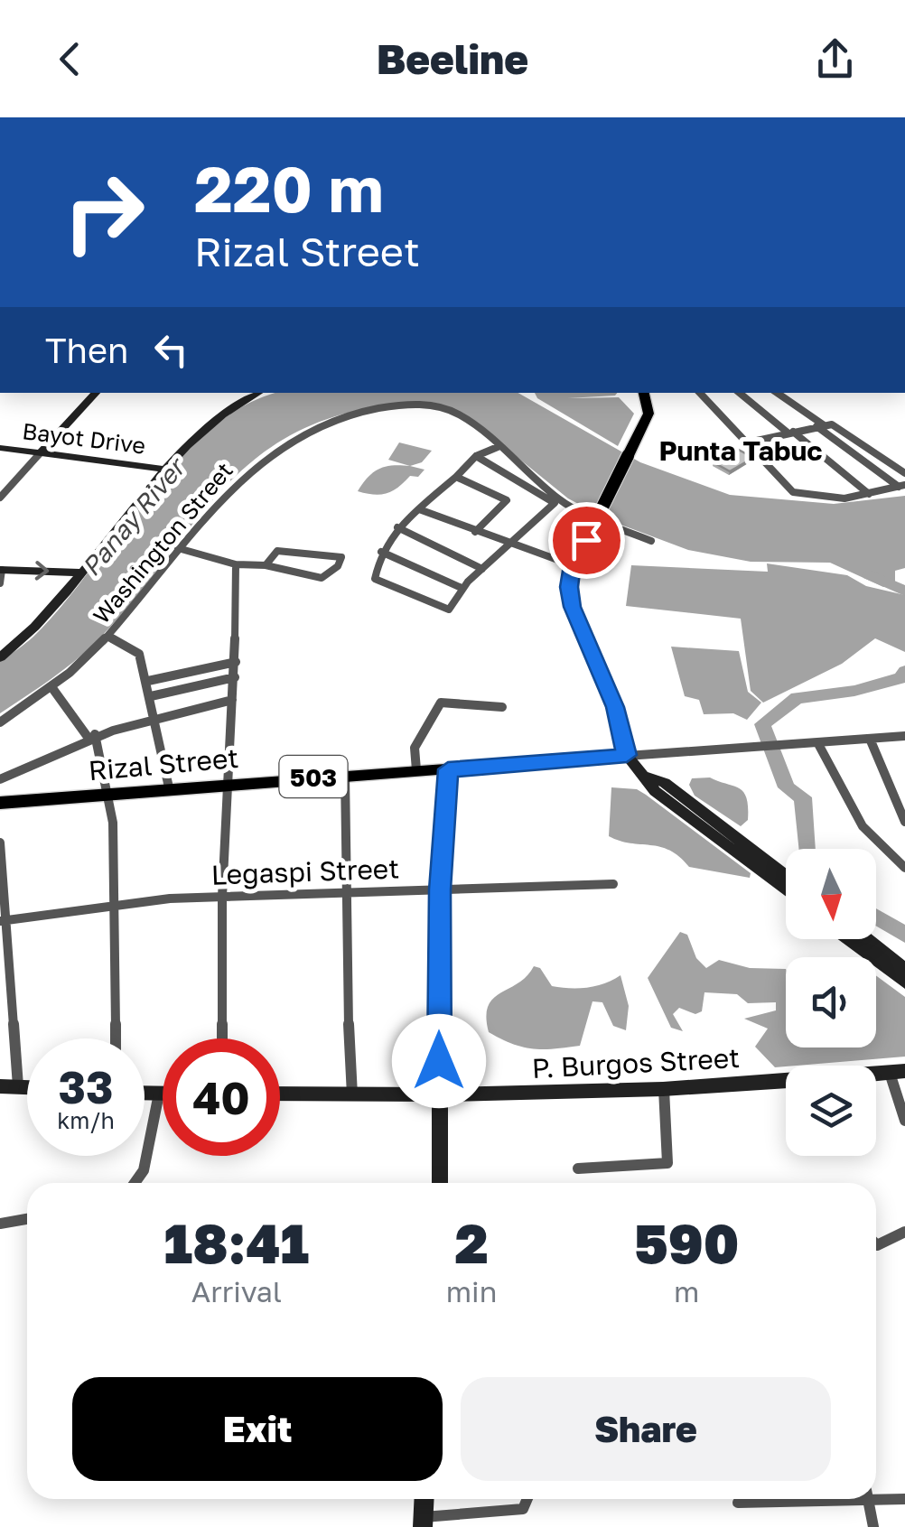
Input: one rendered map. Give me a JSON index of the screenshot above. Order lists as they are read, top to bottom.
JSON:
{
  "streets": {
    "main road": ["Rizal Street", "503"],
    "street": [
      "Bayot Drive",
      "Washington Street",
      "Legaspi Street",
      "P. Burgos Street"
    ]
  },
  "districts": ["Punta Tabuc"],
  "water": ["Panay River"],
  "north": "bottom",
  "page": {
    "header": "Beeline",
    "turn": ["220 m", "Rizal Street"],
    "then": "Then",
    "speed": "33 km/h",
    "limit": "40",
    "eta": [
      "18:41",
      "Arrival",
      "2",
      "min",
      "590",
      "m"
    ],
    "buttons": ["Exit", "Share"]
  }
}
